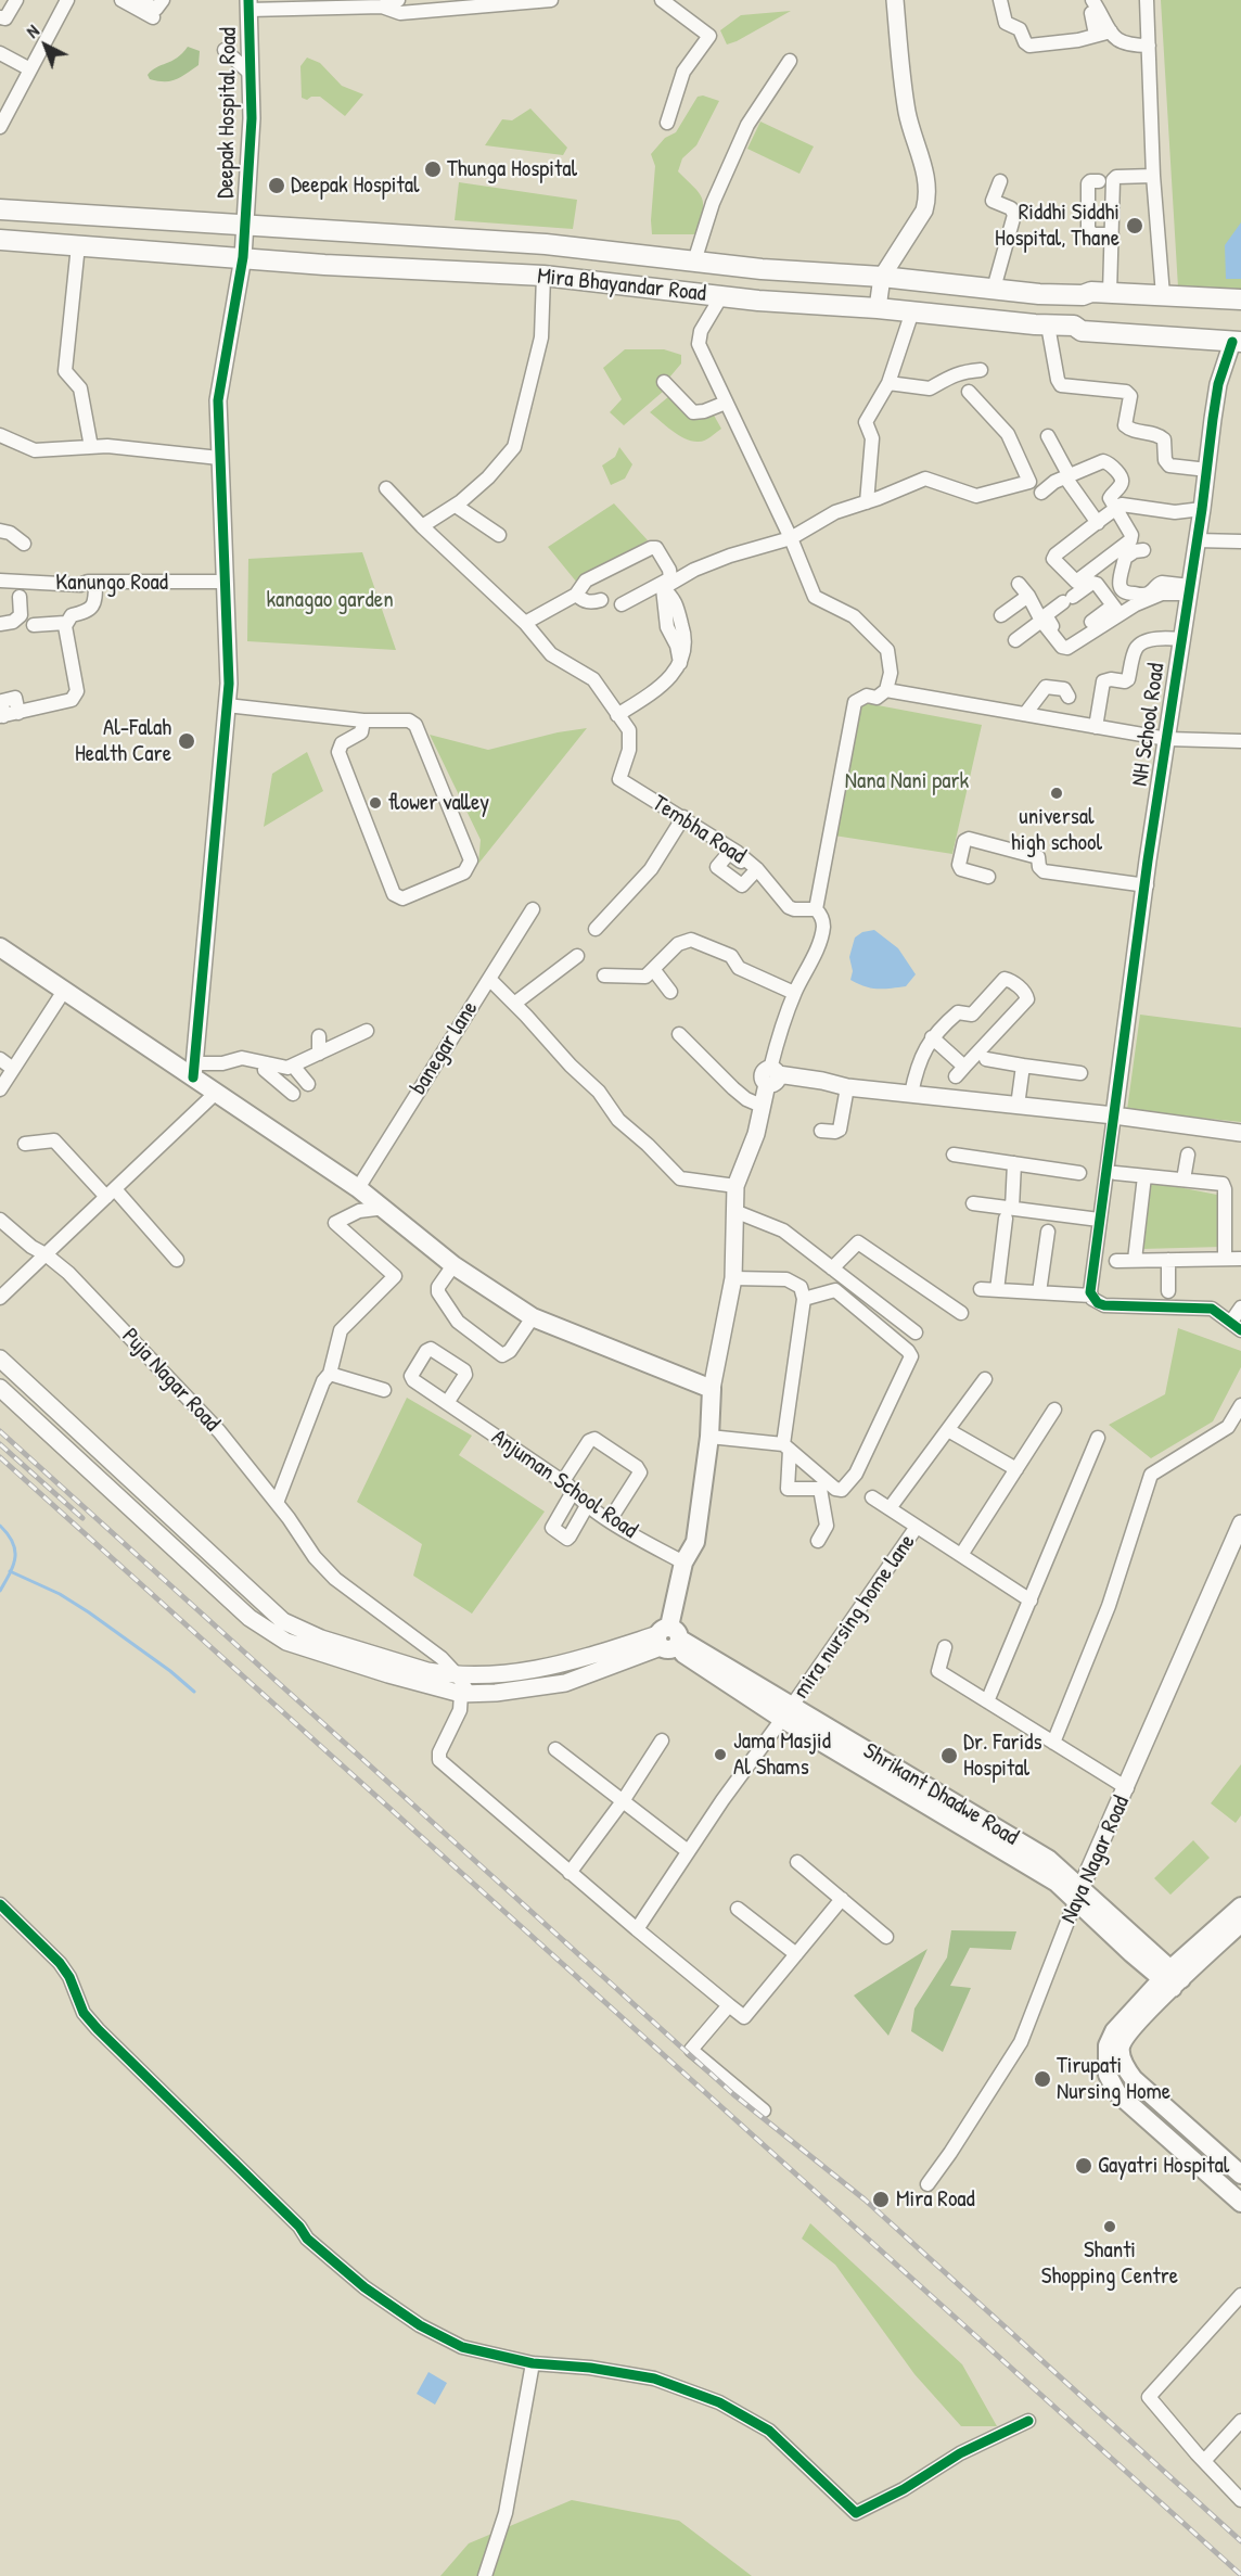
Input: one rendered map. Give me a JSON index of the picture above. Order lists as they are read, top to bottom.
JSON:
{
  "streets": {
    "main road": ["Mira Bhayandar Road", "Shrikant Dhadwe Road"],
    "street": [
      "Deepak Hospital Road",
      "Kanungo Road",
      "NH School Road",
      "Tembha Road",
      "banegar lane",
      "Puja Nagar Road",
      "Anjuman School Road",
      "mira nursing home lane",
      "Naya Nagar Road"
    ]
  },
  "crossings": [
    ["Deepak Hospital Road", "Mira Bhayandar Road"],
    ["Deepak Hospital Road", "Kanungo Road"],
    ["Mira Bhayandar Road", "NH School Road"],
    ["mira nursing home lane", "Shrikant Dhadwe Road"],
    ["Shrikant Dhadwe Road", "Naya Nagar Road"]
  ],
  "parks": ["kanagao garden", "Nana Nani park"],
  "places": [
    "Thunga Hospital",
    "Deepak Hospital",
    "Riddhi Siddhi Hospital, Thane",
    "Al-Falah Health Care",
    "universal high school",
    "flower valley",
    "Jama Masjid Al Shams",
    "Dr. Farids Hospital",
    "Tirupati Nursing Home",
    "Gayatri Hospital",
    "Mira Road",
    "Shanti Shopping Centre"
  ],
  "north": "top left"
}
